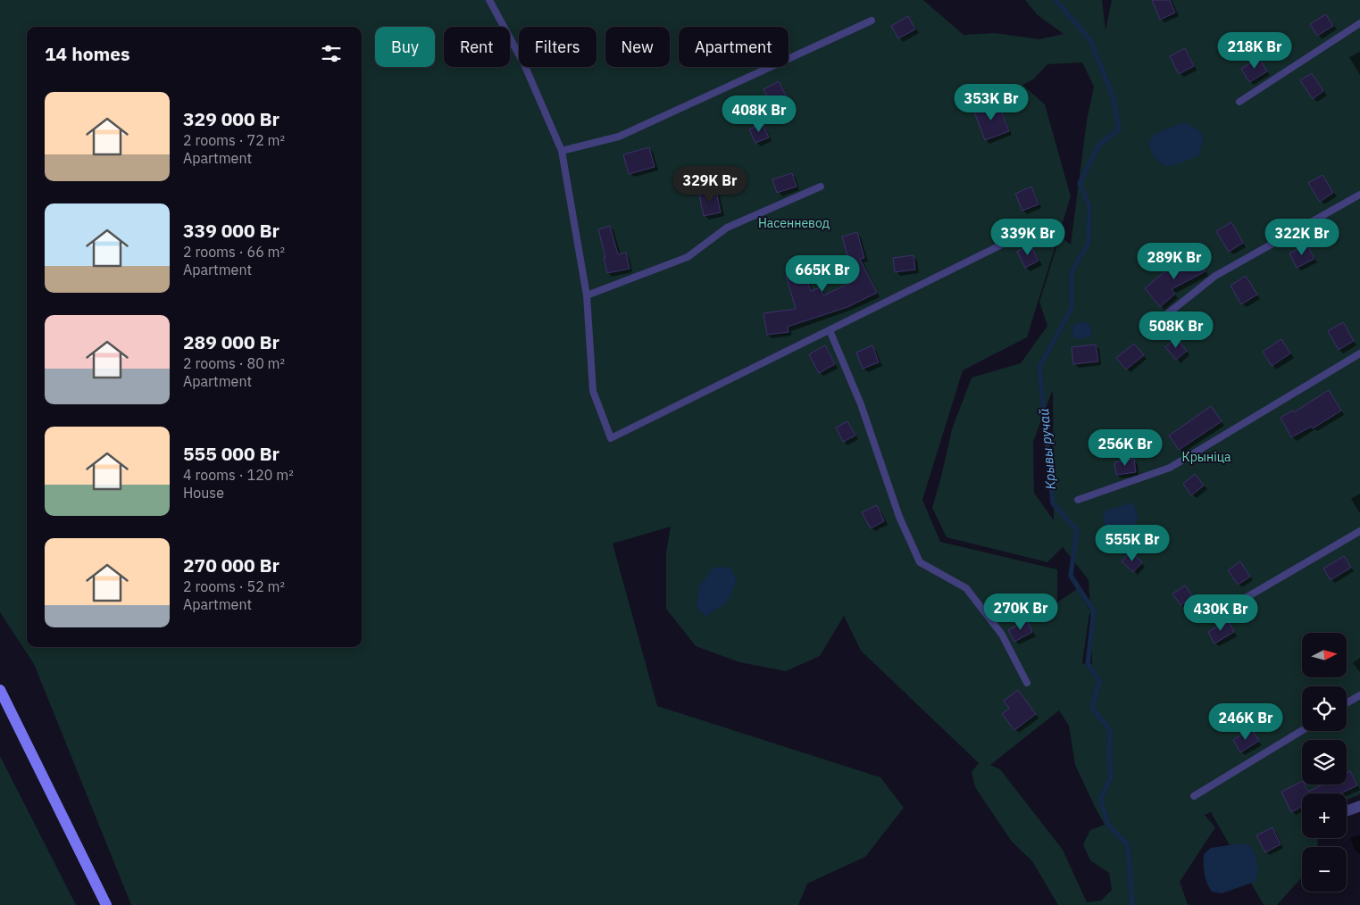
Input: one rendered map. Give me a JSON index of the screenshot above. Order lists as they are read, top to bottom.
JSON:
{
  "water": ["Крывы ручай"],
  "parks": ["Насенневод", "Крыніца"],
  "north": "right",
  "page": {
    "chip": [
      "Buy",
      "Rent",
      "Filters",
      "New",
      "Apartment"
    ],
    "heading": "14 homes",
    "price": [
      "218K Br",
      "353K Br",
      "408K Br",
      "329K Br",
      "339K Br",
      "322K Br",
      "289K Br",
      "665K Br",
      "508K Br",
      "256K Br",
      "555K Br",
      "270K Br",
      "430K Br",
      "246K Br"
    ],
    "list": [
      {
        "name": "329 000 Br",
        "note": "2 rooms · 72 m² · Apartment"
      },
      {
        "name": "339 000 Br",
        "note": "2 rooms · 66 m² · Apartment"
      },
      {
        "name": "289 000 Br",
        "note": "2 rooms · 80 m² · Apartment"
      },
      {
        "name": "555 000 Br",
        "note": "4 rooms · 120 m² · House"
      },
      {
        "name": "270 000 Br",
        "note": "2 rooms · 52 m² · Apartment"
      }
    ],
    "map_buttons": ["+", "−"]
  }
}
